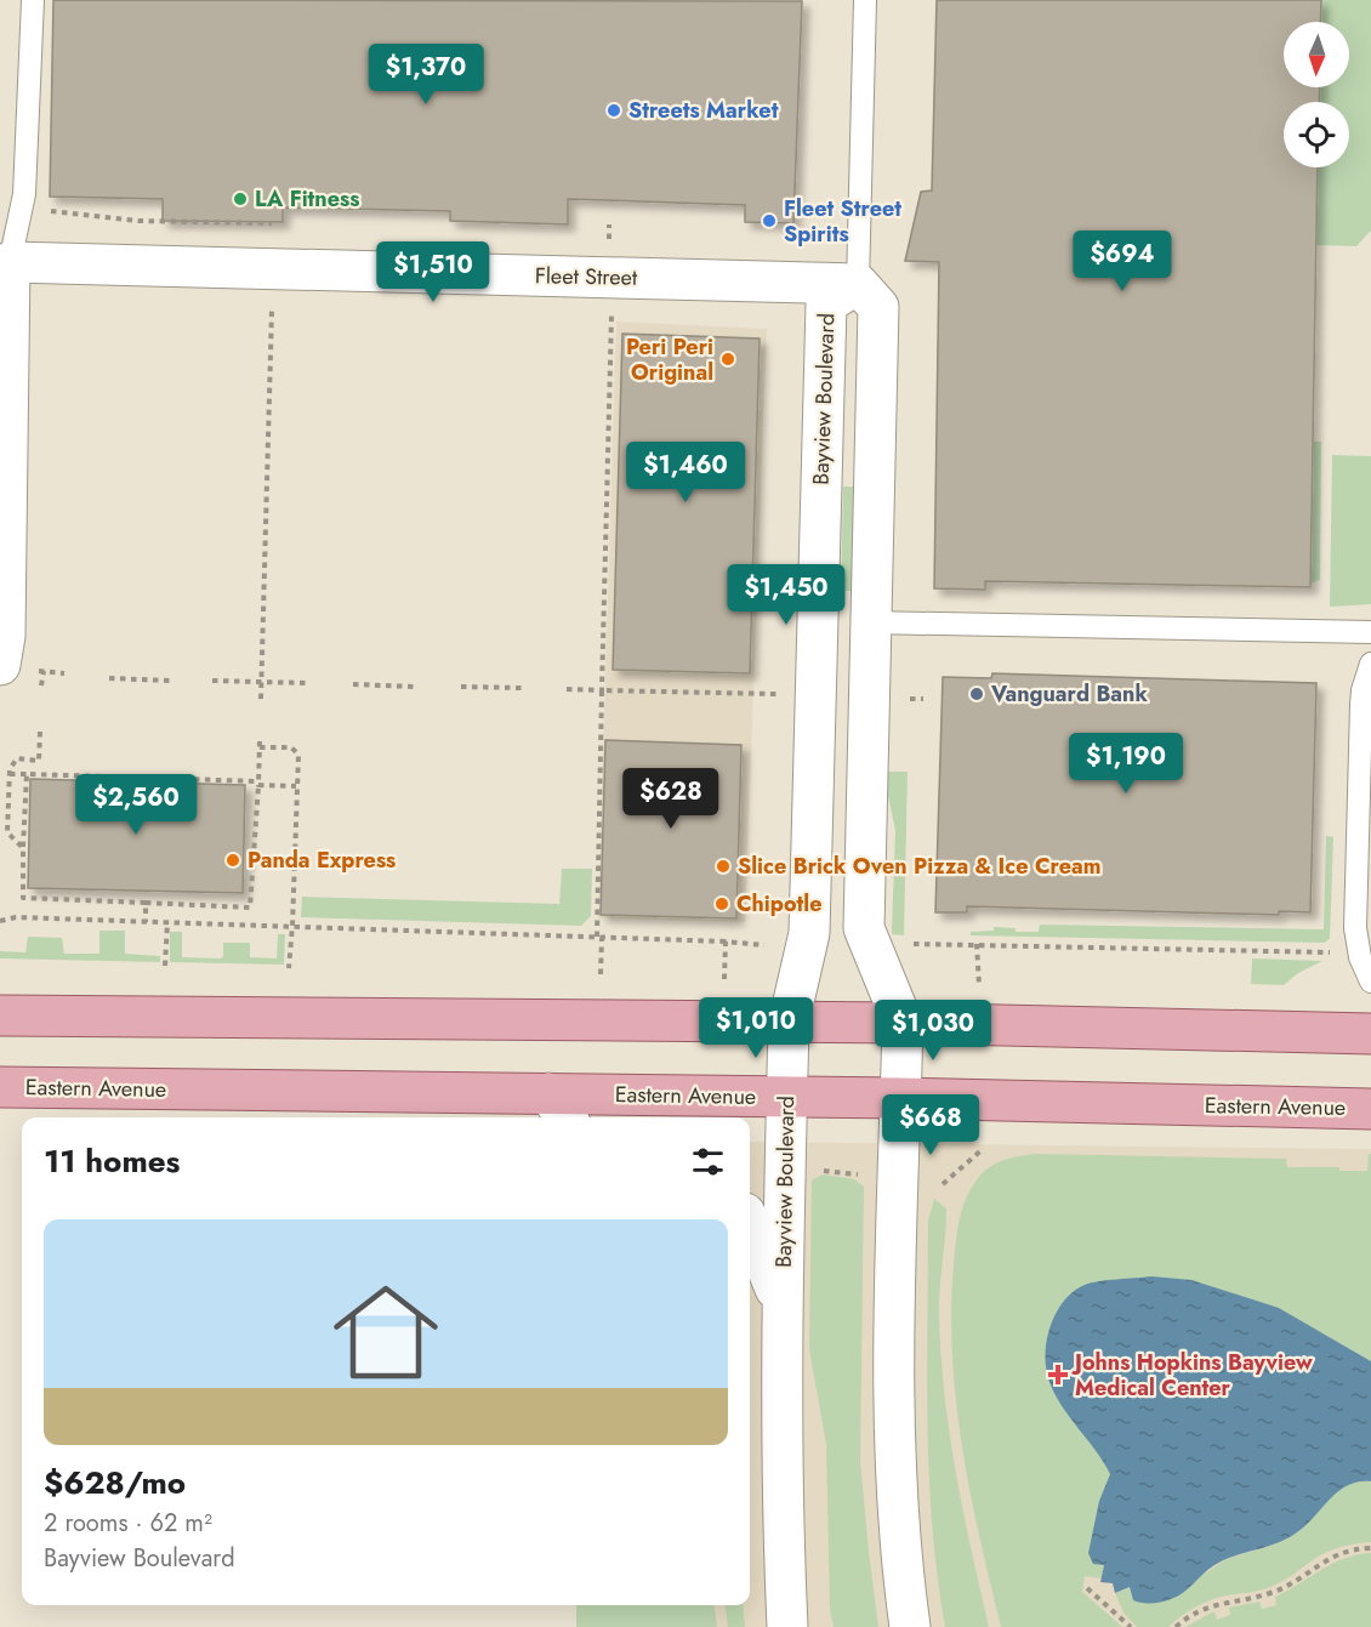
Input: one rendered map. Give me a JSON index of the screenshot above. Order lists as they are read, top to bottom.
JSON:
{
  "streets": {
    "main road": ["Eastern Avenue"],
    "street": ["Fleet Street", "Bayview Boulevard"]
  },
  "crossings": [
    ["Fleet Street", "Bayview Boulevard"],
    ["Bayview Boulevard", "Eastern Avenue"]
  ],
  "places": {
    "other": [
      "Streets Market",
      "LA Fitness",
      "Fleet Street Spirits",
      "Peri Peri Original",
      "Vanguard Bank",
      "Panda Express",
      "Slice Brick Oven Pizza & Ice Cream",
      "Chipotle"
    ],
    "health": ["Johns Hopkins Bayview Medical Center"]
  },
  "north": "bottom",
  "page": {
    "price": [
      "$1,370",
      "$694",
      "$1,510",
      "$1,460",
      "$1,450",
      "$1,190",
      "$628",
      "$2,560",
      "$1,010",
      "$1,030",
      "$668"
    ],
    "heading": "11 homes",
    "list": [
      {
        "name": "$628/mo",
        "note": "2 rooms · 62 m² · Bayview Boulevard"
      }
    ]
  }
}
